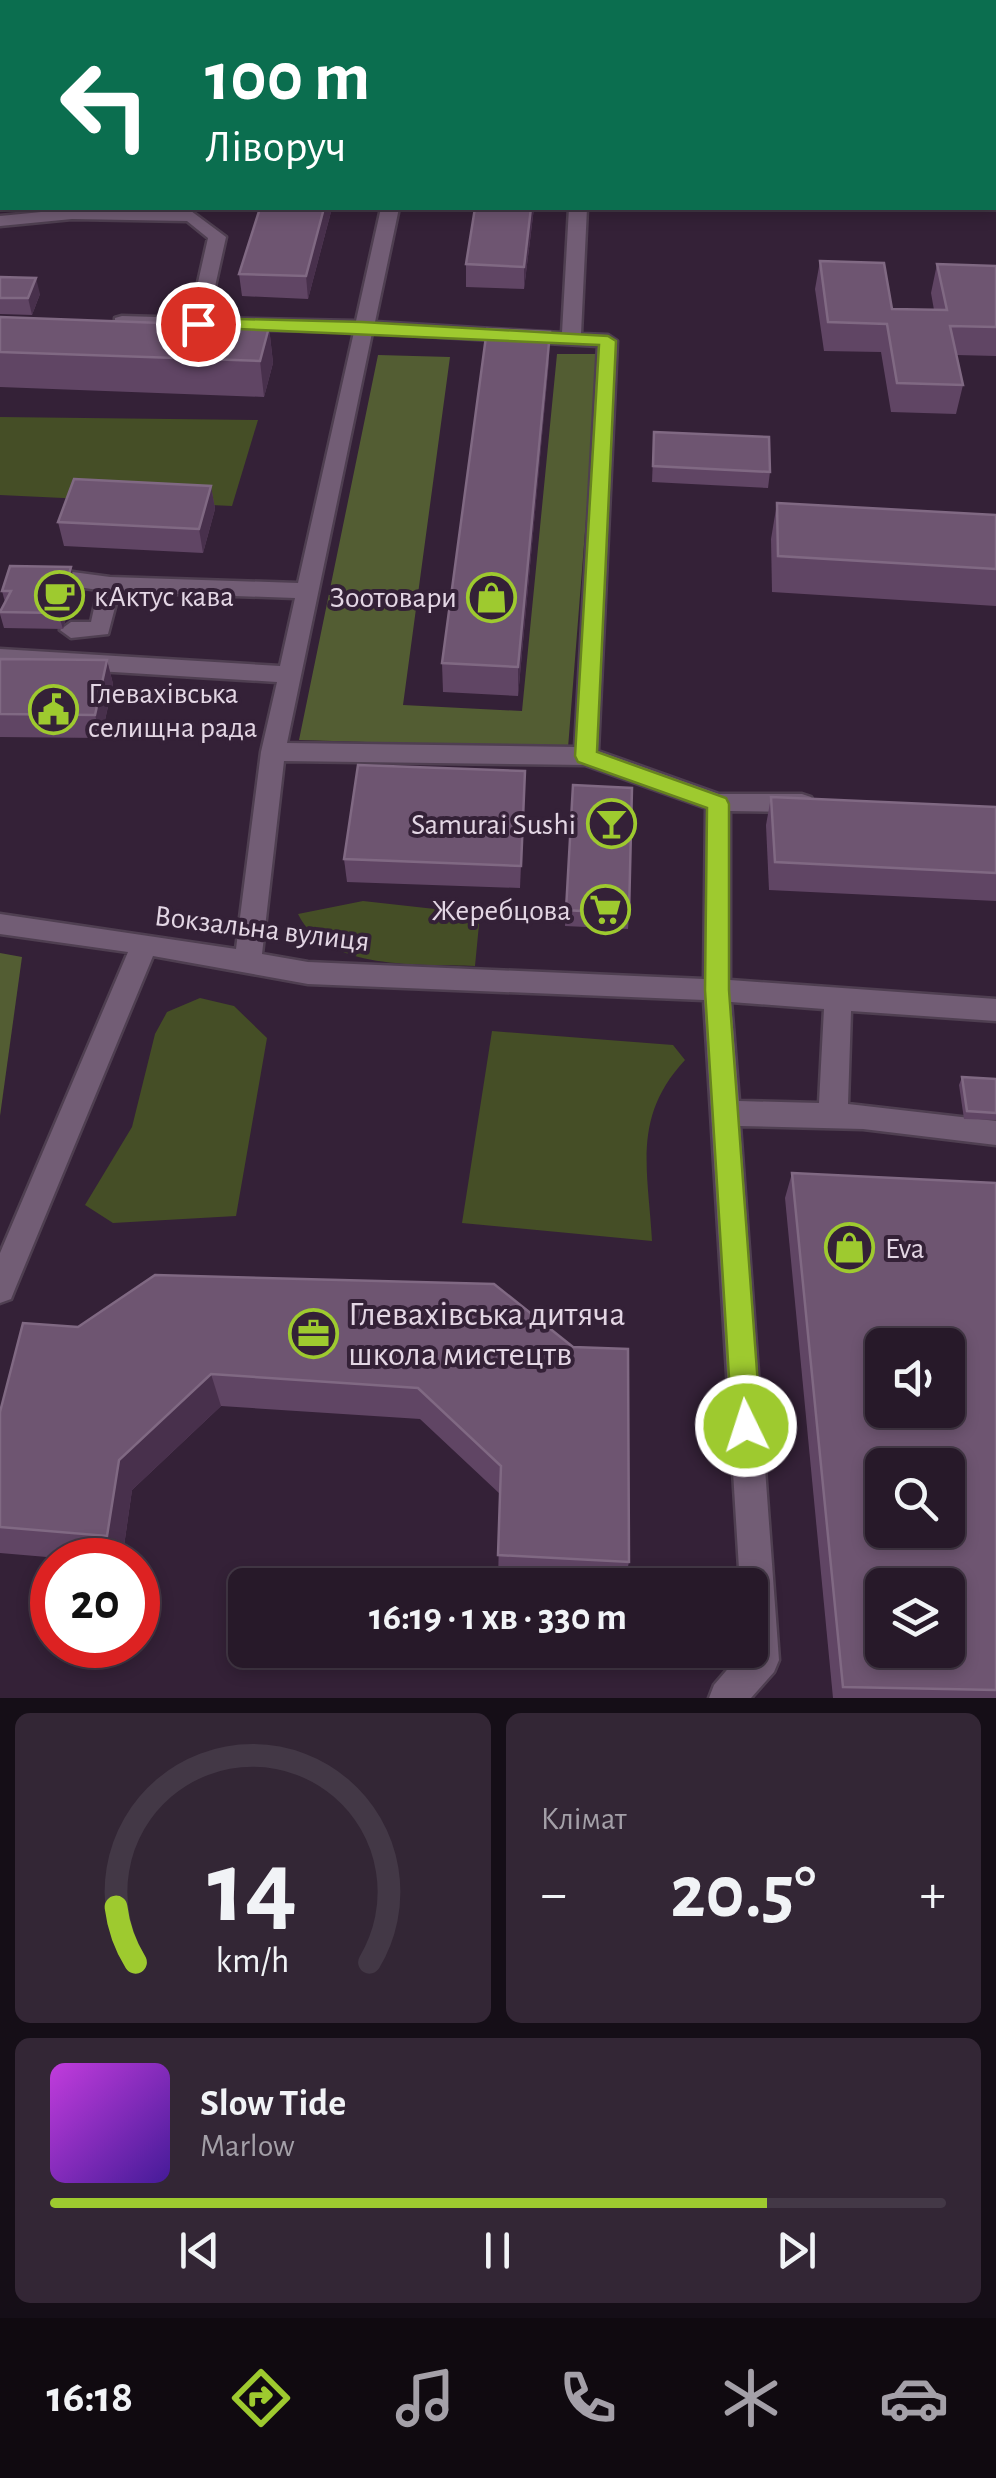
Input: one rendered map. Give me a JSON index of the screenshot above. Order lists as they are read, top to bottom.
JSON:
{
  "streets": {
    "street": ["Вокзальна вулиця"]
  },
  "places": {
    "cafe": ["кАктус кава"],
    "shop": ["Зоотовари", "Eva"],
    "public building": ["Глевахівська селищна рада"],
    "bar": ["Samurai Sushi"],
    "supermarket": ["Жеребцова"],
    "office": ["Глевахівська дитяча школа мистецтв"]
  },
  "page": {
    "turn": ["100 m", "Ліворуч"],
    "limit": "20",
    "trip": "16:19 · 1 хв · 330 m",
    "tile": "Клімат",
    "heat": ["−", "20.5°", "+"],
    "song": ["Slow Tide", "Marlow"],
    "tabs": "16:18",
    "gauge": ["14", "km/h"]
  }
}
